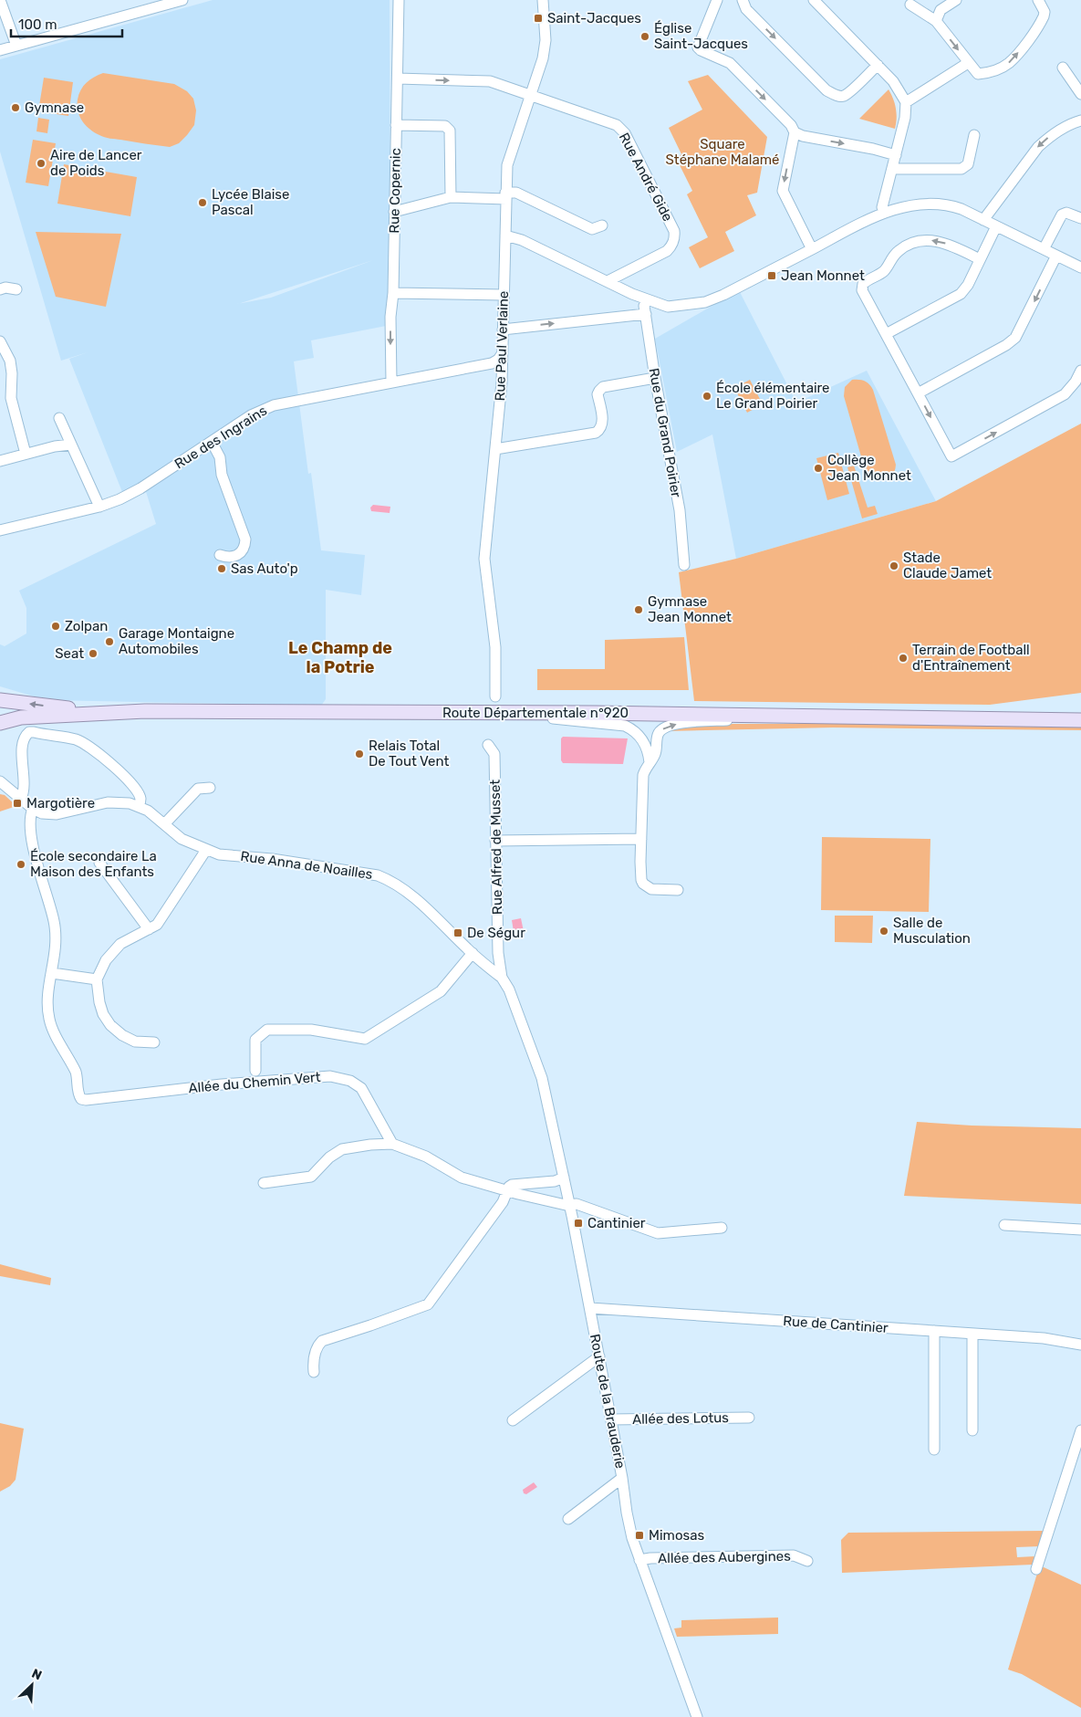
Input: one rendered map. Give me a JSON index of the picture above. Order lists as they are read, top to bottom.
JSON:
{
  "streets": {
    "main road": ["Route Départementale n°920"],
    "street": [
      "Rue André Gide",
      "Rue Copernic",
      "Rue Paul Verlaine",
      "Rue du Grand Poirier",
      "Rue des Ingrains",
      "Rue Alfred de Musset",
      "Rue Anna de Noailles",
      "Allée du Chemin Vert",
      "Rue de Cantinier",
      "Route de la Brauderie",
      "Allée des Lotus",
      "Allée des Aubergines"
    ]
  },
  "crossings": [
    ["Rue André Gide", "Rue Copernic"],
    ["Rue André Gide", "Rue Paul Verlaine"],
    ["Rue Copernic", "Rue des Ingrains"],
    ["Rue Paul Verlaine", "Rue des Ingrains"],
    ["Rue Alfred de Musset", "Rue Anna de Noailles"],
    ["Rue Alfred de Musset", "Route de la Brauderie"],
    ["Rue de Cantinier", "Route de la Brauderie"],
    ["Route de la Brauderie", "Allée des Lotus"],
    ["Route de la Brauderie", "Allée des Aubergines"]
  ],
  "districts": ["Le Champ de la Potrie"],
  "parks": ["Square Stéphane Malamé"],
  "places": {
    "transit": [
      "Saint-Jacques",
      "Jean Monnet",
      "Margotière",
      "De Ségur",
      "Cantinier",
      "Mimosas"
    ],
    "other": [
      "Église Saint-Jacques",
      "Gymnase",
      "Aire de Lancer de Poids",
      "Lycée Blaise Pascal",
      "École élémentaire Le Grand Poirier",
      "Collège Jean Monnet",
      "Stade Claude Jamet",
      "Sas Auto'p",
      "Gymnase Jean Monnet",
      "Zolpan",
      "Garage Montaigne Automobiles",
      "Seat",
      "Terrain de Football d'Entraînement",
      "Relais Total De Tout Vent",
      "École secondaire La Maison des Enfants",
      "Salle de Musculation"
    ]
  },
  "scale_bar": "100 m",
  "north": "top right"
}
